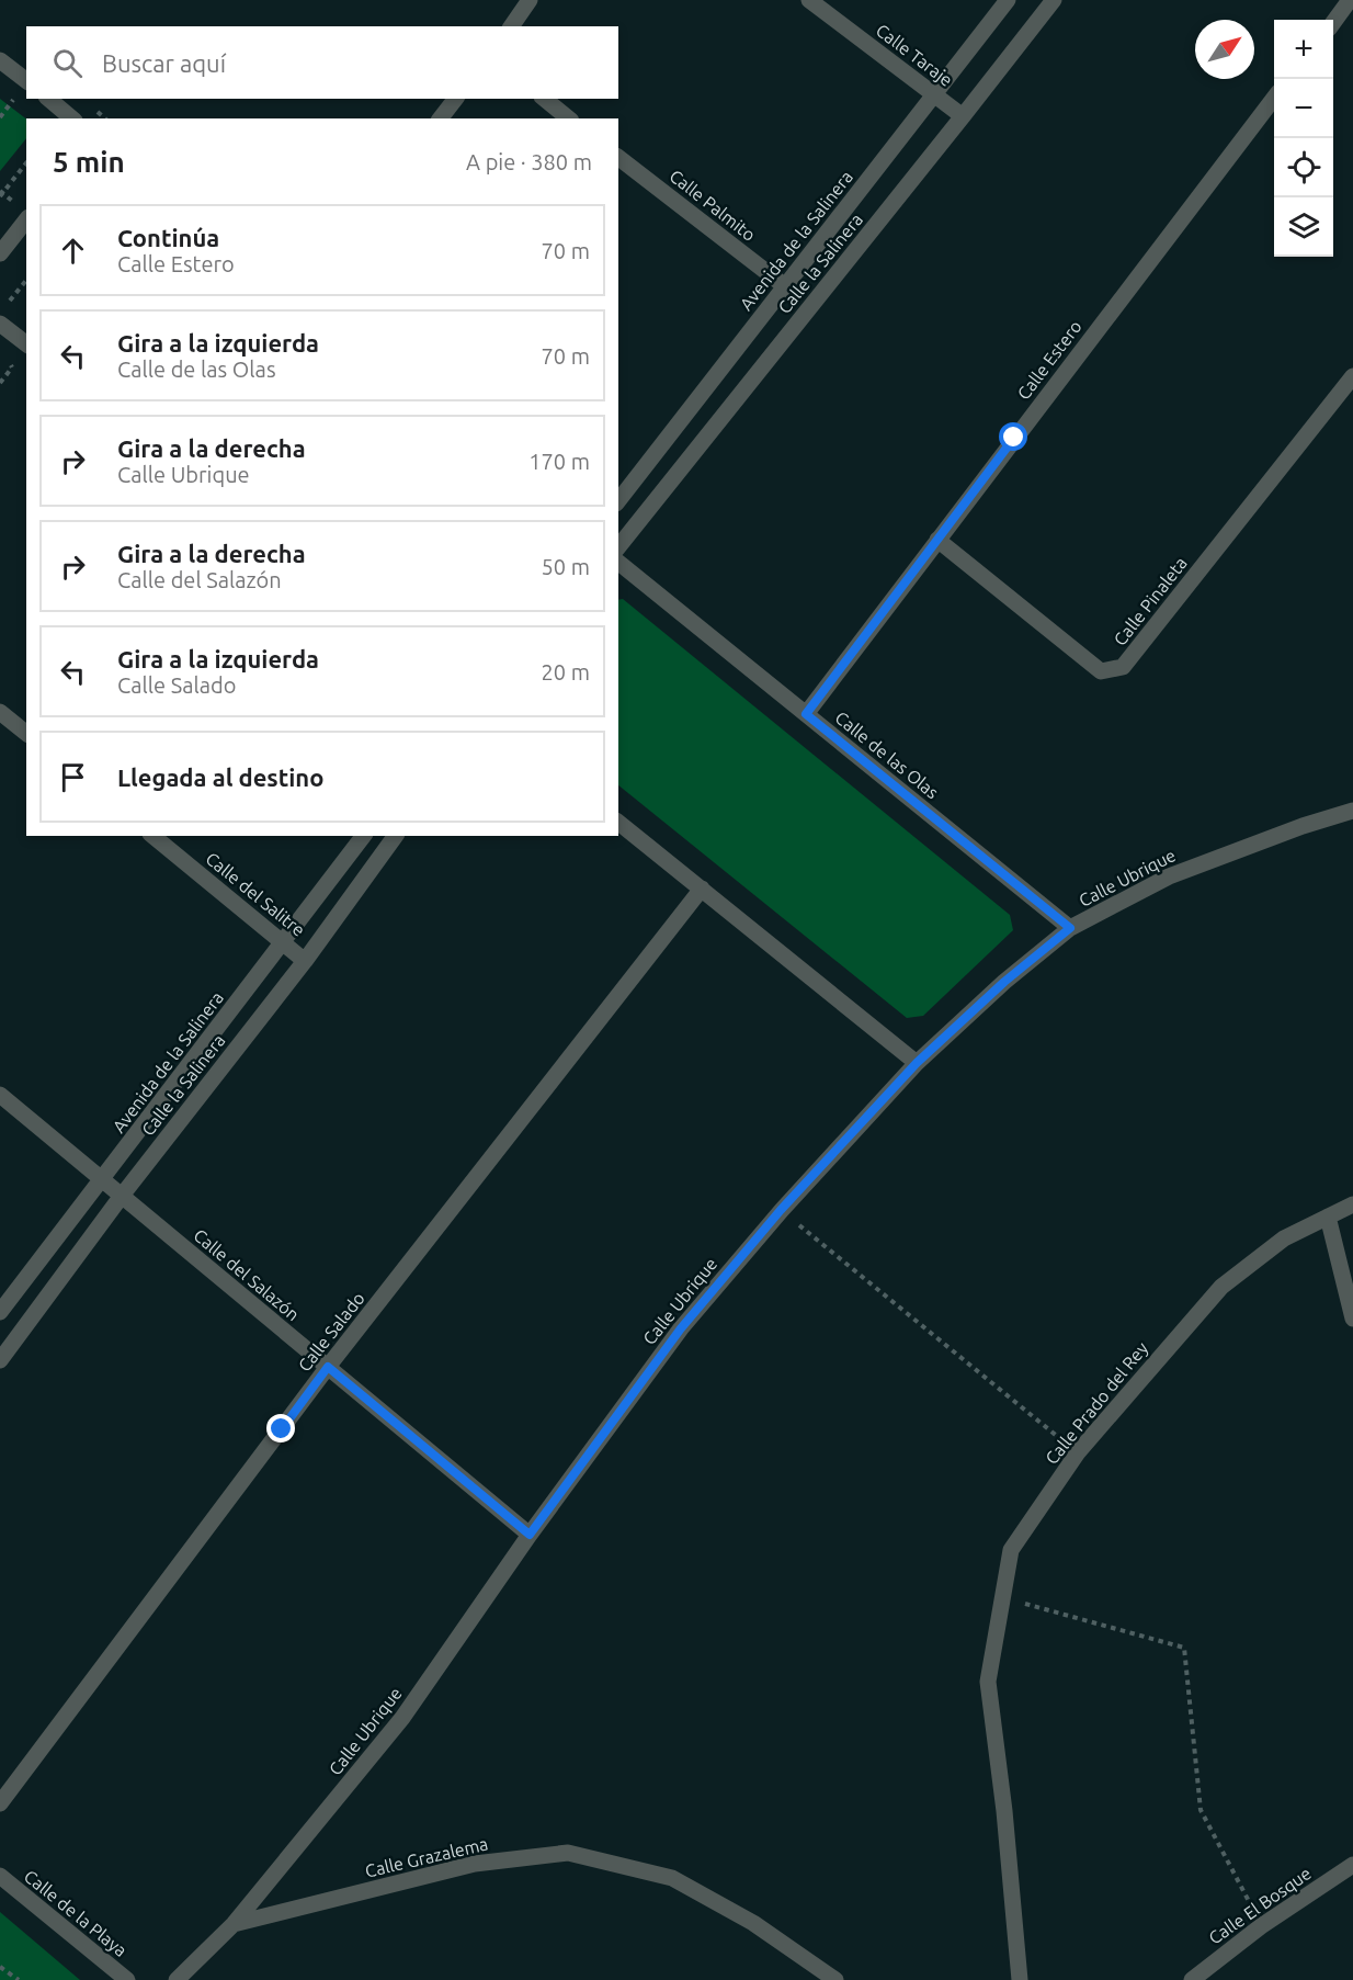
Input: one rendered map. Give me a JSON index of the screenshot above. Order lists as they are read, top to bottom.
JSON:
{
  "streets": {
    "street": [
      "Calle Taraje",
      "Calle Palmito",
      "Avenida de la Salinera",
      "Calle la Salinera",
      "Calle Estero",
      "Calle Pinaleta",
      "Calle de las Olas",
      "Calle Ubrique",
      "Calle del Salitre",
      "Calle del Salazón",
      "Calle Salado",
      "Calle Prado del Rey",
      "Calle Grazalema",
      "Calle El Bosque",
      "Calle de la Playa"
    ]
  },
  "crossings": [
    ["Calle Taraje", "Avenida de la Salinera"],
    ["Calle Taraje", "Calle la Salinera"],
    ["Calle Palmito", "Avenida de la Salinera"],
    ["Avenida de la Salinera", "Calle del Salitre"],
    ["Avenida de la Salinera", "Calle del Salazón"],
    ["Calle la Salinera", "Calle del Salitre"],
    ["Calle la Salinera", "Calle del Salazón"],
    ["Calle Estero", "Calle Pinaleta"],
    ["Calle Estero", "Calle de las Olas"],
    ["Calle de las Olas", "Calle Ubrique"],
    ["Calle Ubrique", "Calle del Salazón"],
    ["Calle Ubrique", "Calle Grazalema"],
    ["Calle del Salazón", "Calle Salado"]
  ],
  "north": "top right",
  "page": {
    "map_buttons": ["+", "−"],
    "search": "Buscar aquí",
    "heading": ["5 min", "A pie · 380 m"],
    "list": [
      ["Continúa", "Calle Estero", "70 m"],
      ["Gira a la izquierda", "Calle de las Olas", "70 m"],
      ["Gira a la derecha", "Calle Ubrique", "170 m"],
      ["Gira a la derecha", "Calle del Salazón", "50 m"],
      ["Gira a la izquierda", "Calle Salado", "20 m"],
      "Llegada al destino"
    ]
  }
}
